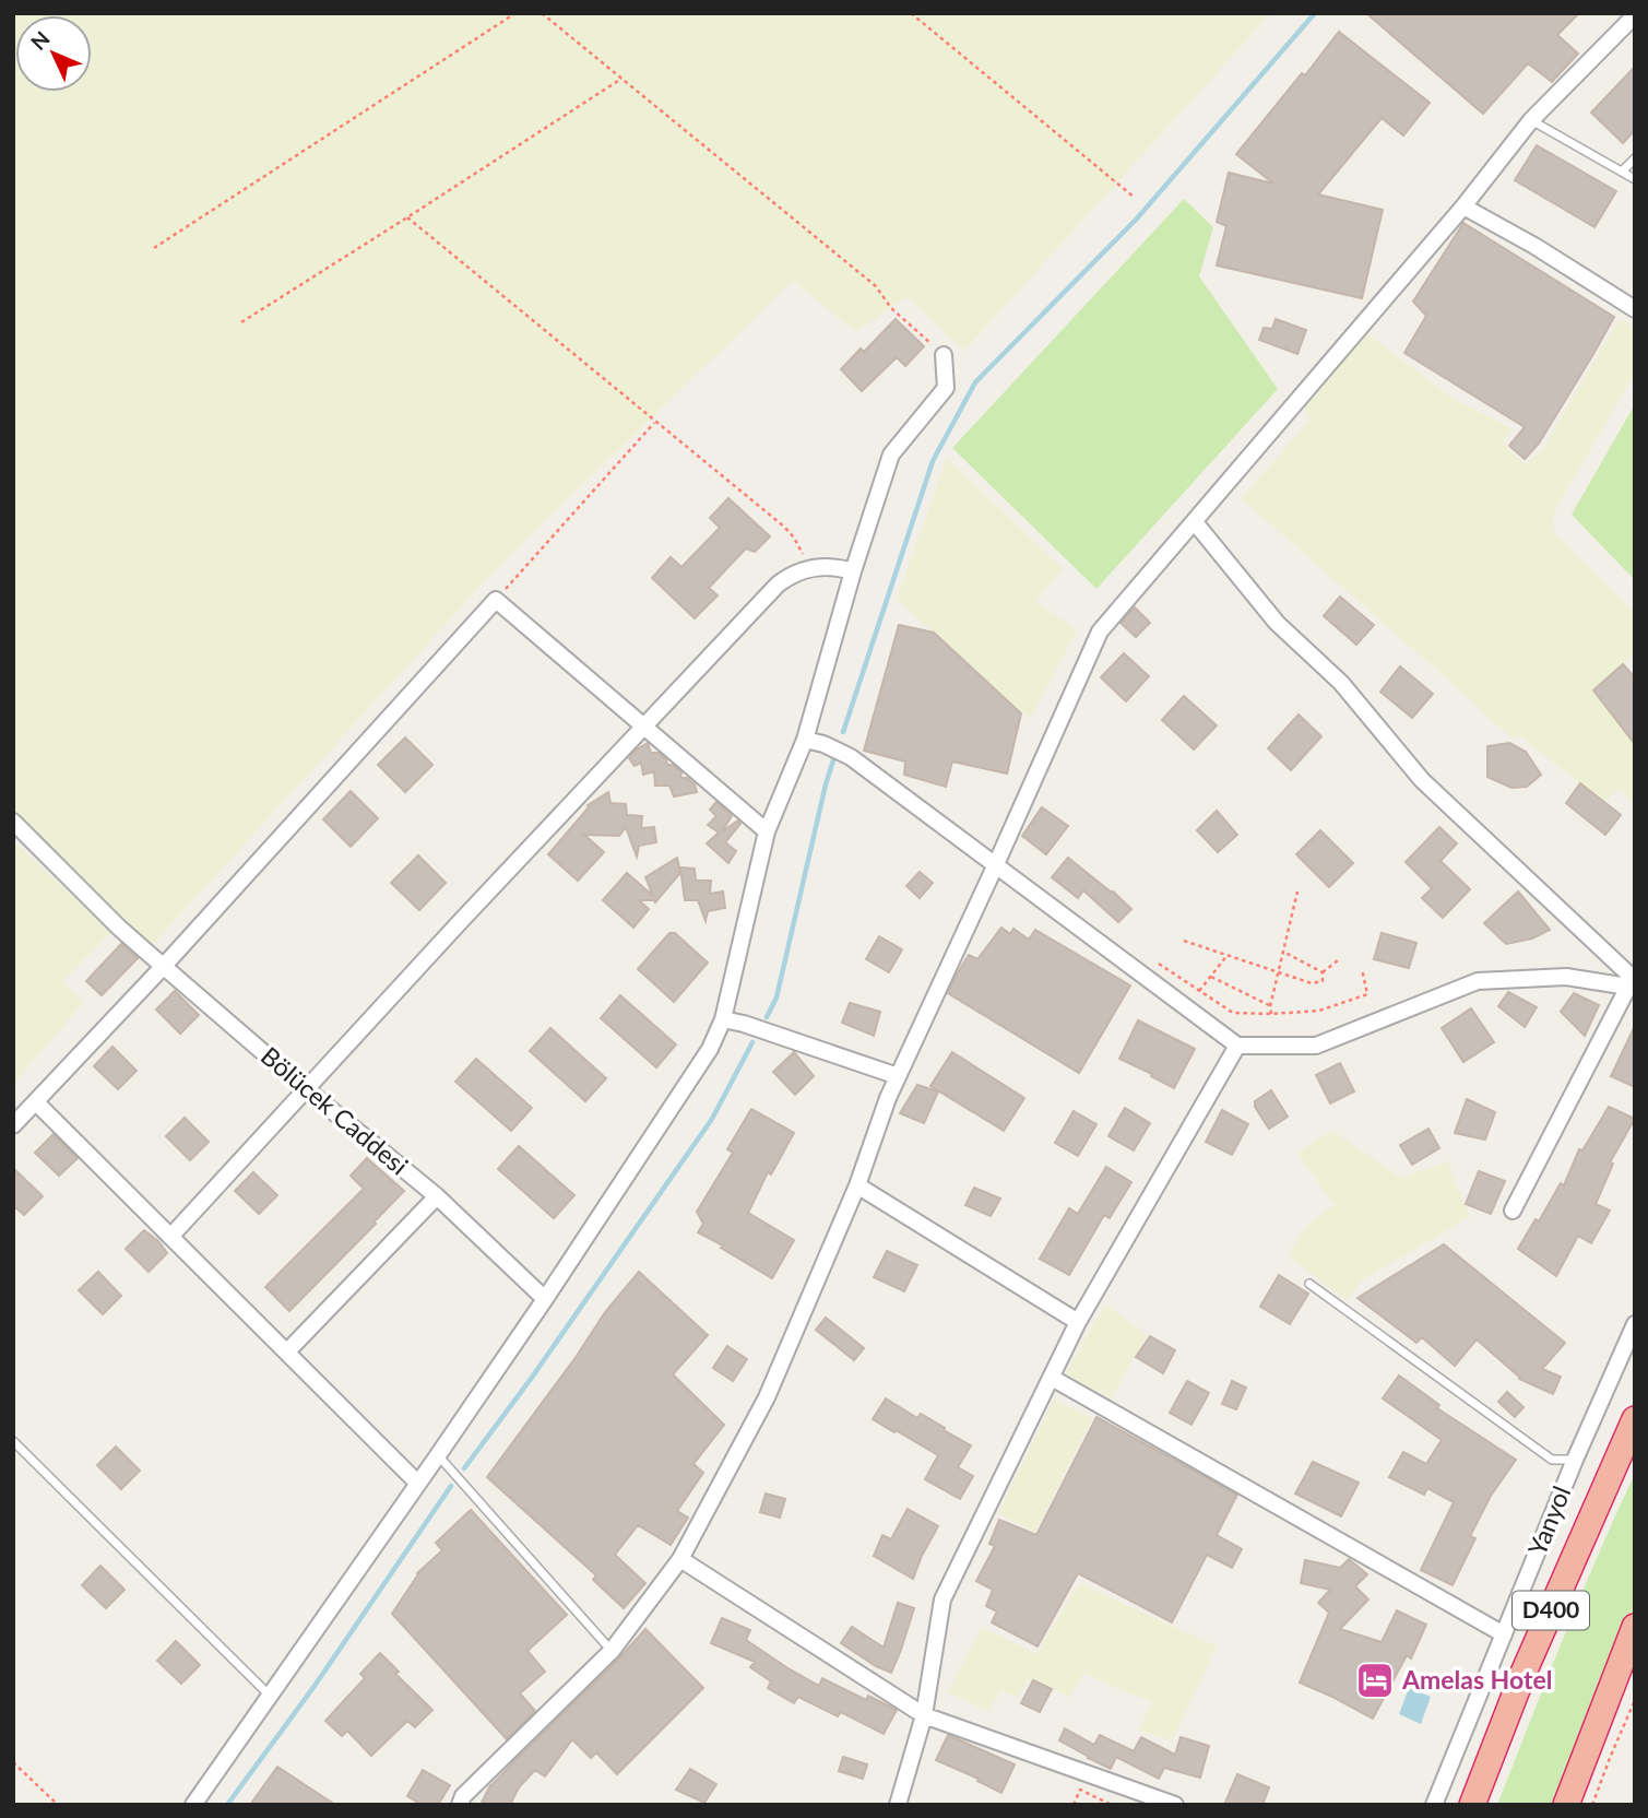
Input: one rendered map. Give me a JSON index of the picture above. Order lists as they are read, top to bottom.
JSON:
{
  "streets": {
    "highway": ["D400"],
    "street": ["Bölücek Caddesi", "Yanyol"]
  },
  "places": {
    "hotel": ["Amelas Hotel"]
  },
  "north": "top left"
}
